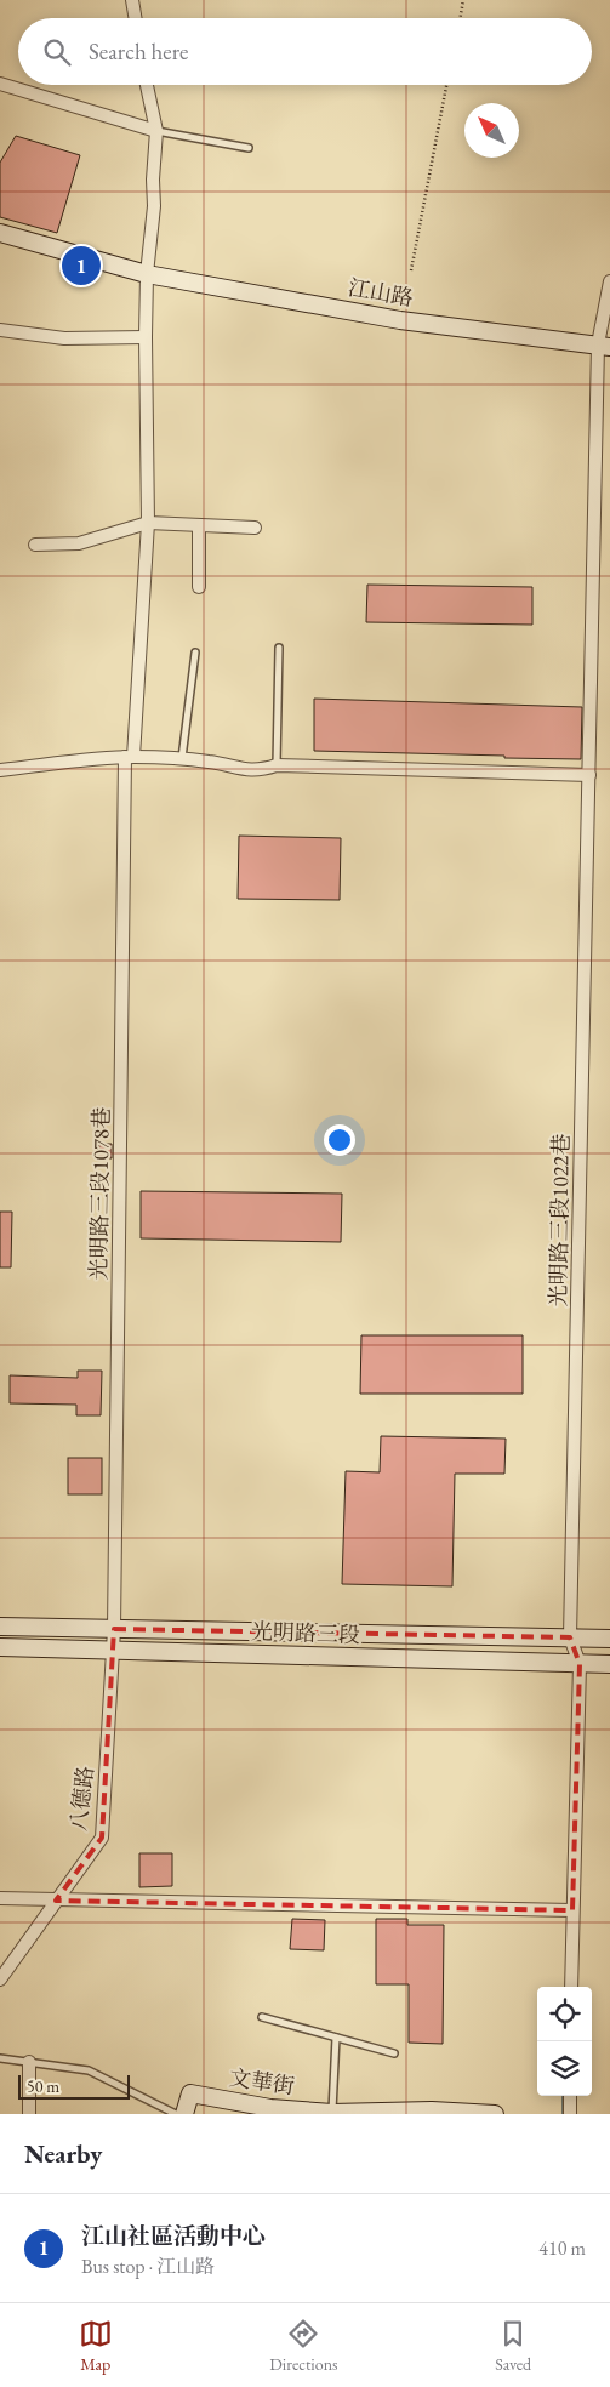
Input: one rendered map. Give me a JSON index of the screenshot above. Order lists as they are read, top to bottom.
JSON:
{
  "streets": {
    "street": [
      "江山路",
      "光明路三段1078巷",
      "光明路三段1022巷",
      "光明路三段",
      "八德路",
      "文華街"
    ]
  },
  "crossings": [
    ["江山路", "光明路三段1078巷"],
    ["江山路", "光明路三段1022巷"],
    ["光明路三段1078巷", "光明路三段"],
    ["光明路三段1078巷", "八德路"],
    ["光明路三段1022巷", "光明路三段"],
    ["光明路三段", "八德路"]
  ],
  "scale_bar": "50 m",
  "north": "top left",
  "page": {
    "search": "Search here",
    "pins": "1",
    "scale": "50 m",
    "heading": "Nearby",
    "list": [
      {
        "mark": "1",
        "name": "江山社區活動中心",
        "note": "Bus stop · 江山路",
        "value": "410 m"
      }
    ],
    "nav": ["Map", "Directions", "Saved"]
  }
}
